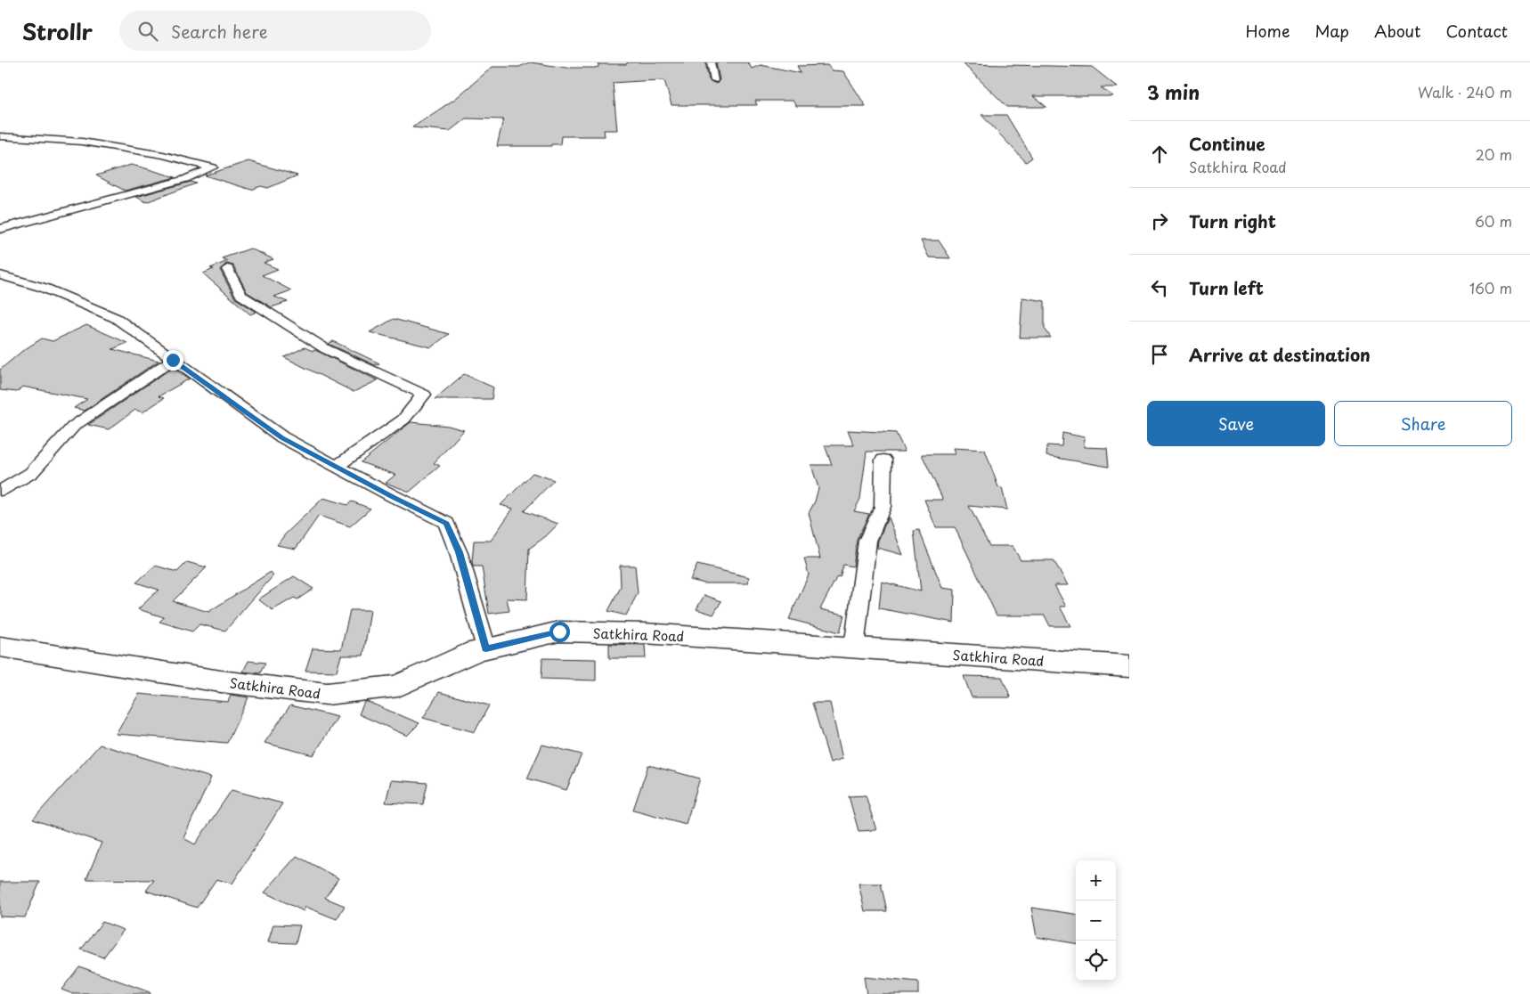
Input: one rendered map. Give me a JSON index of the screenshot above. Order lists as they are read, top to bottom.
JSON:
{
  "streets": {
    "main road": ["Satkhira Road"]
  },
  "page": {
    "header": "Strollr",
    "search": "Search here",
    "nav": [
      "Home",
      "Map",
      "About",
      "Contact"
    ],
    "heading": ["3 min", "Walk · 240 m"],
    "list": [
      ["Continue", "Satkhira Road", "20 m"],
      ["Turn right", "60 m"],
      ["Turn left", "160 m"],
      "Arrive at destination"
    ],
    "buttons": ["Save", "Share"],
    "map_buttons": ["+", "−"]
  }
}
